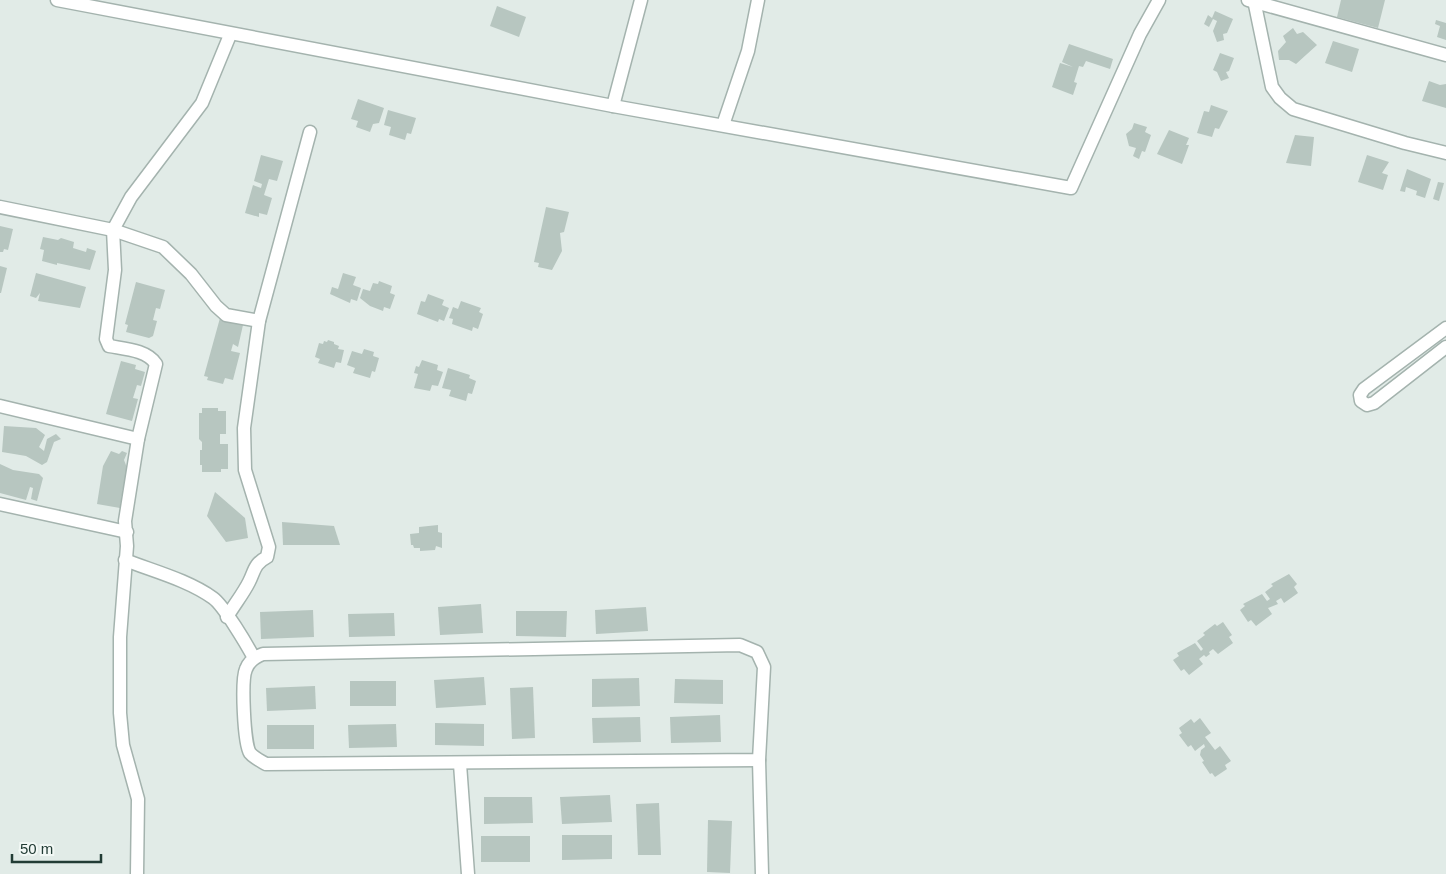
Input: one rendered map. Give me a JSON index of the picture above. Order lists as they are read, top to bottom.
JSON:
{
  "scale_bar": "50 m"
}
